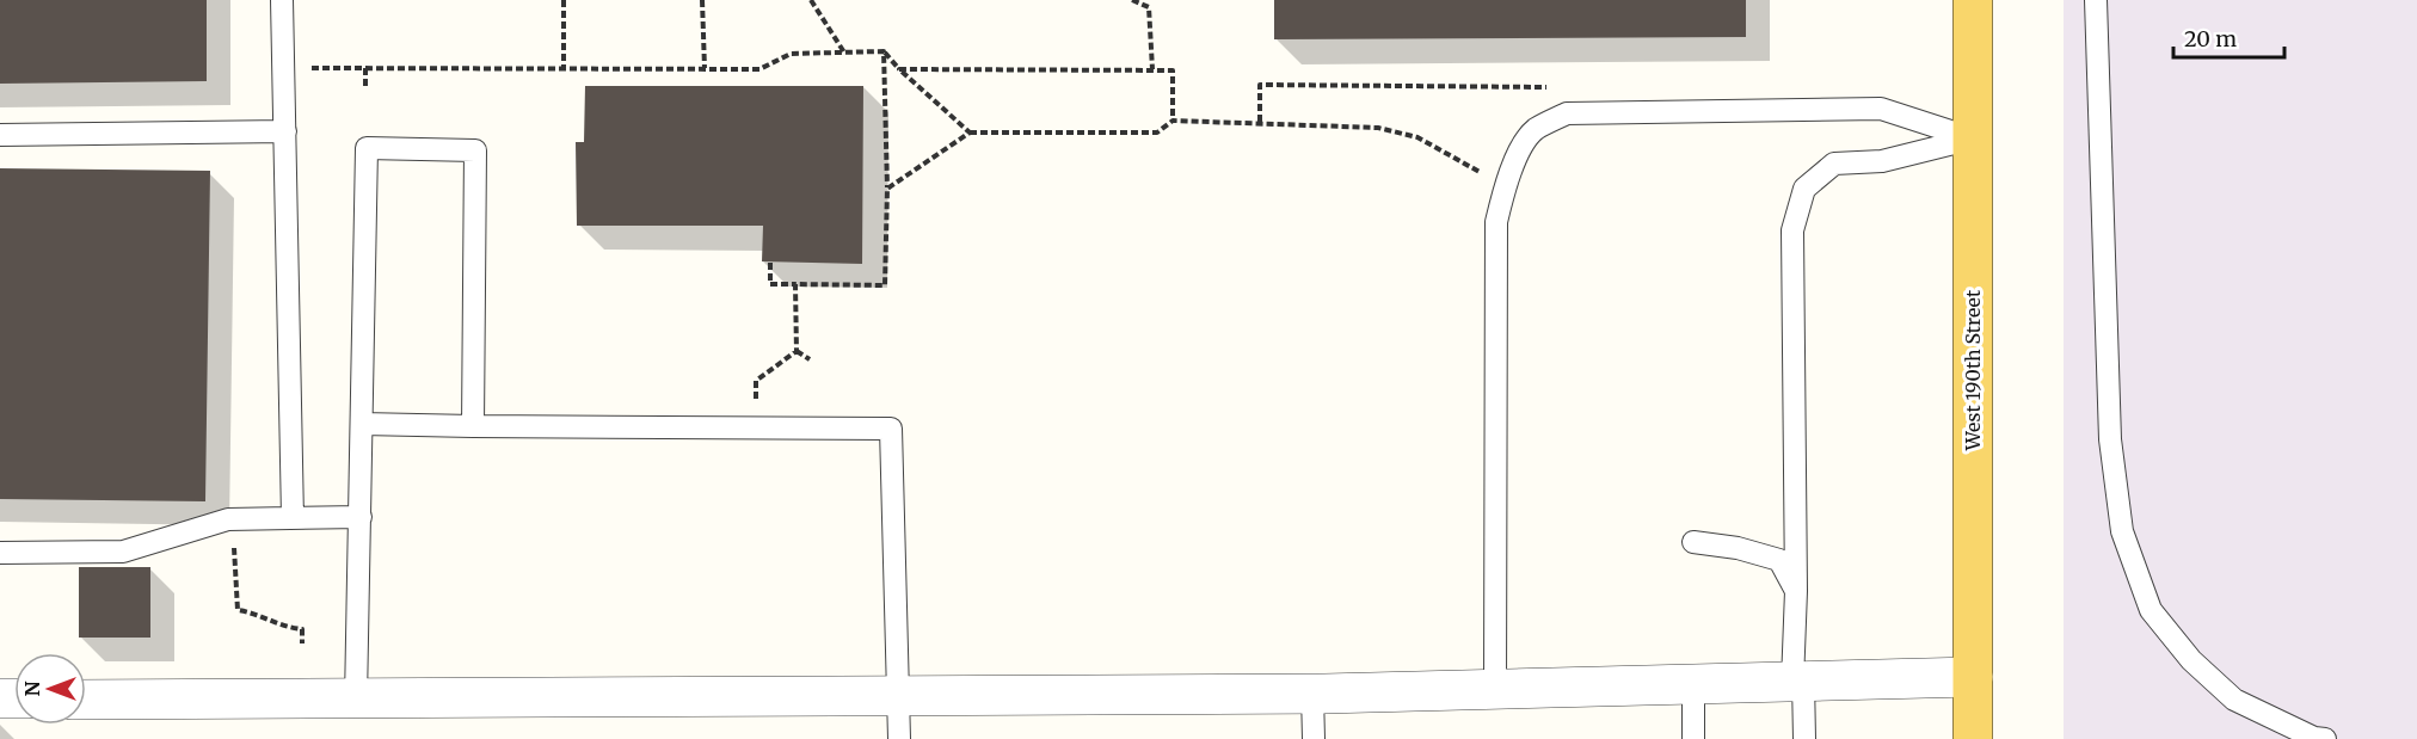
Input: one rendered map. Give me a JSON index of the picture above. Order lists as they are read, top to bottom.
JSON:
{
  "streets": {
    "main road": ["West 190th Street"]
  },
  "scale_bar": "20 m",
  "north": "left"
}
